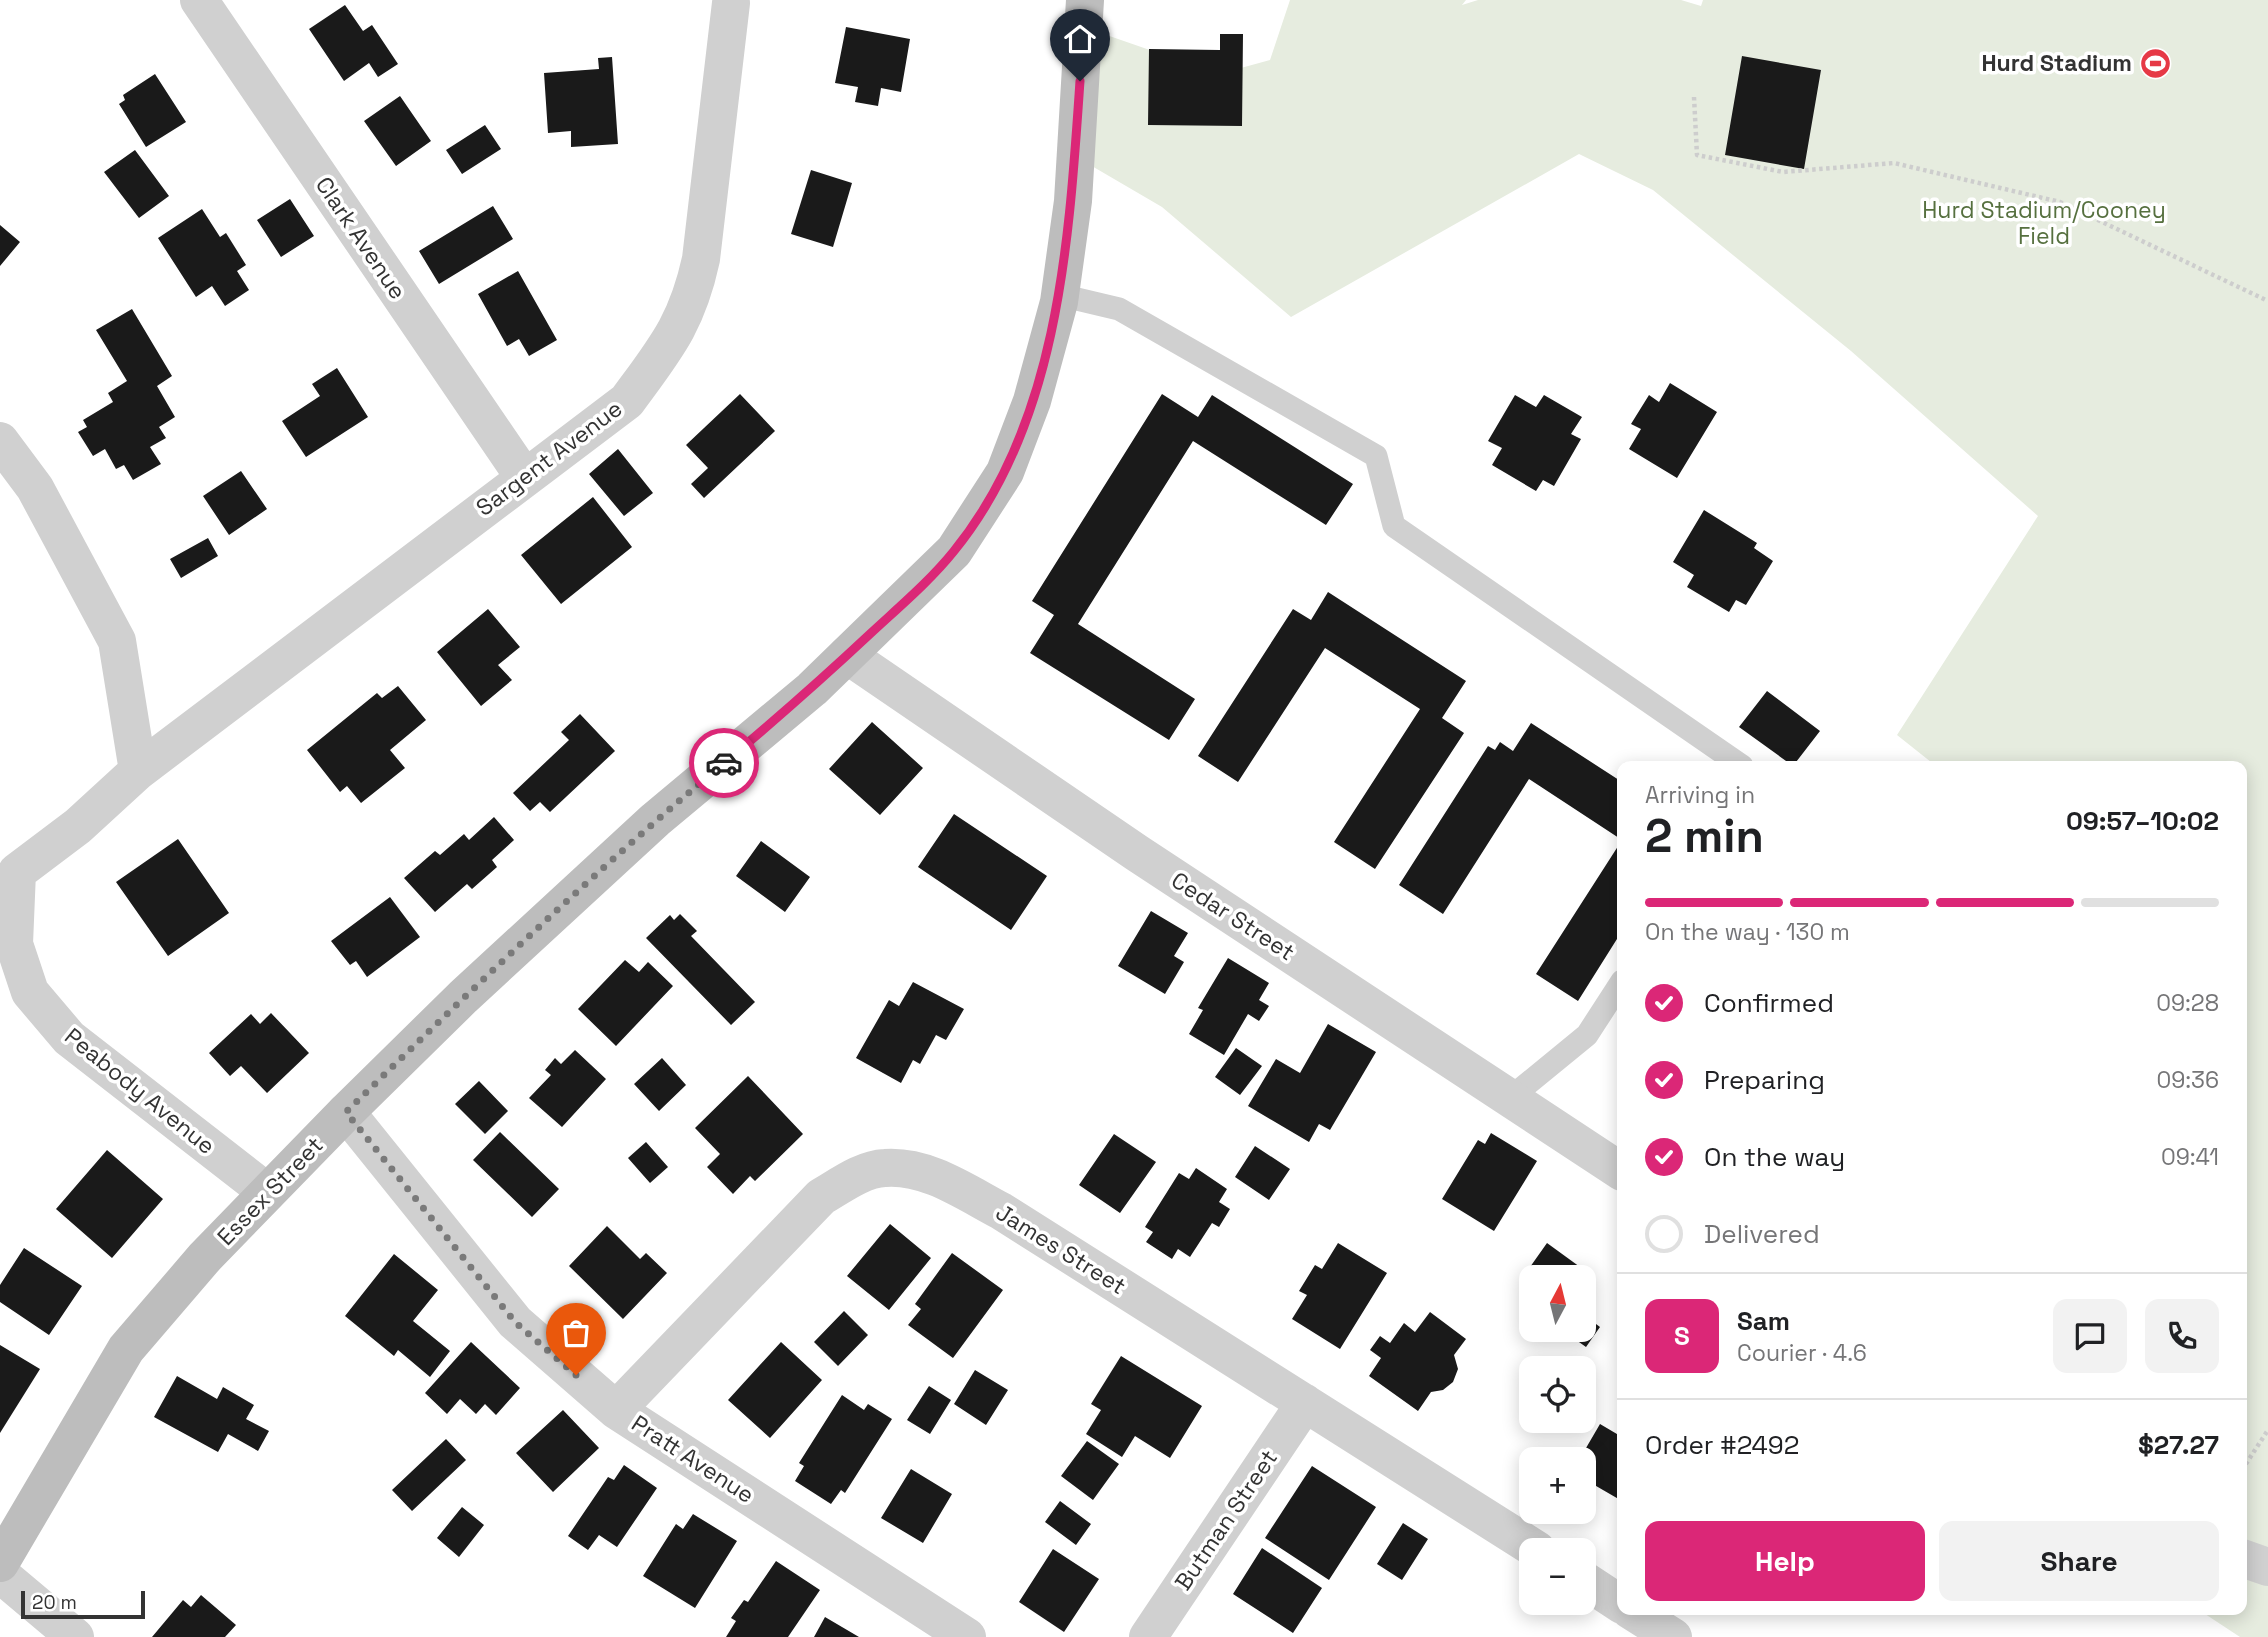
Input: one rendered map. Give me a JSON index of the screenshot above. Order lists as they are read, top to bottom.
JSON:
{
  "streets": {
    "main road": ["Essex Street"],
    "street": [
      "Clark Avenue",
      "Sargent Avenue",
      "Cedar Street",
      "Peabody Avenue",
      "James Street",
      "Pratt Avenue",
      "Butman Street"
    ]
  },
  "crossings": [
    ["Clark Avenue", "Sargent Avenue"],
    ["Sargent Avenue", "Peabody Avenue"],
    ["Cedar Street", "Essex Street"],
    ["Peabody Avenue", "Essex Street"],
    ["Essex Street", "Pratt Avenue"],
    ["James Street", "Pratt Avenue"],
    ["James Street", "Butman Street"]
  ],
  "parks": ["Hurd Stadium/Cooney Field"],
  "places": {
    "sports": ["Hurd Stadium"]
  },
  "scale_bar": "20 m",
  "north": "top",
  "page": {
    "heading": ["2 min", "Arriving in", "09:57–10:02"],
    "panel": [
      "Sam",
      "Courier · 4.6",
      "Order #2492",
      "$27.27"
    ],
    "bar": "On the way · 130 m",
    "list": [
      ["Confirmed", "09:28"],
      ["Preparing", "09:36"],
      ["On the way", "09:41"],
      "Delivered"
    ],
    "map_buttons": ["+", "−"],
    "round": "S",
    "buttons": ["Help", "Share"],
    "scale": "20 m"
  }
}
